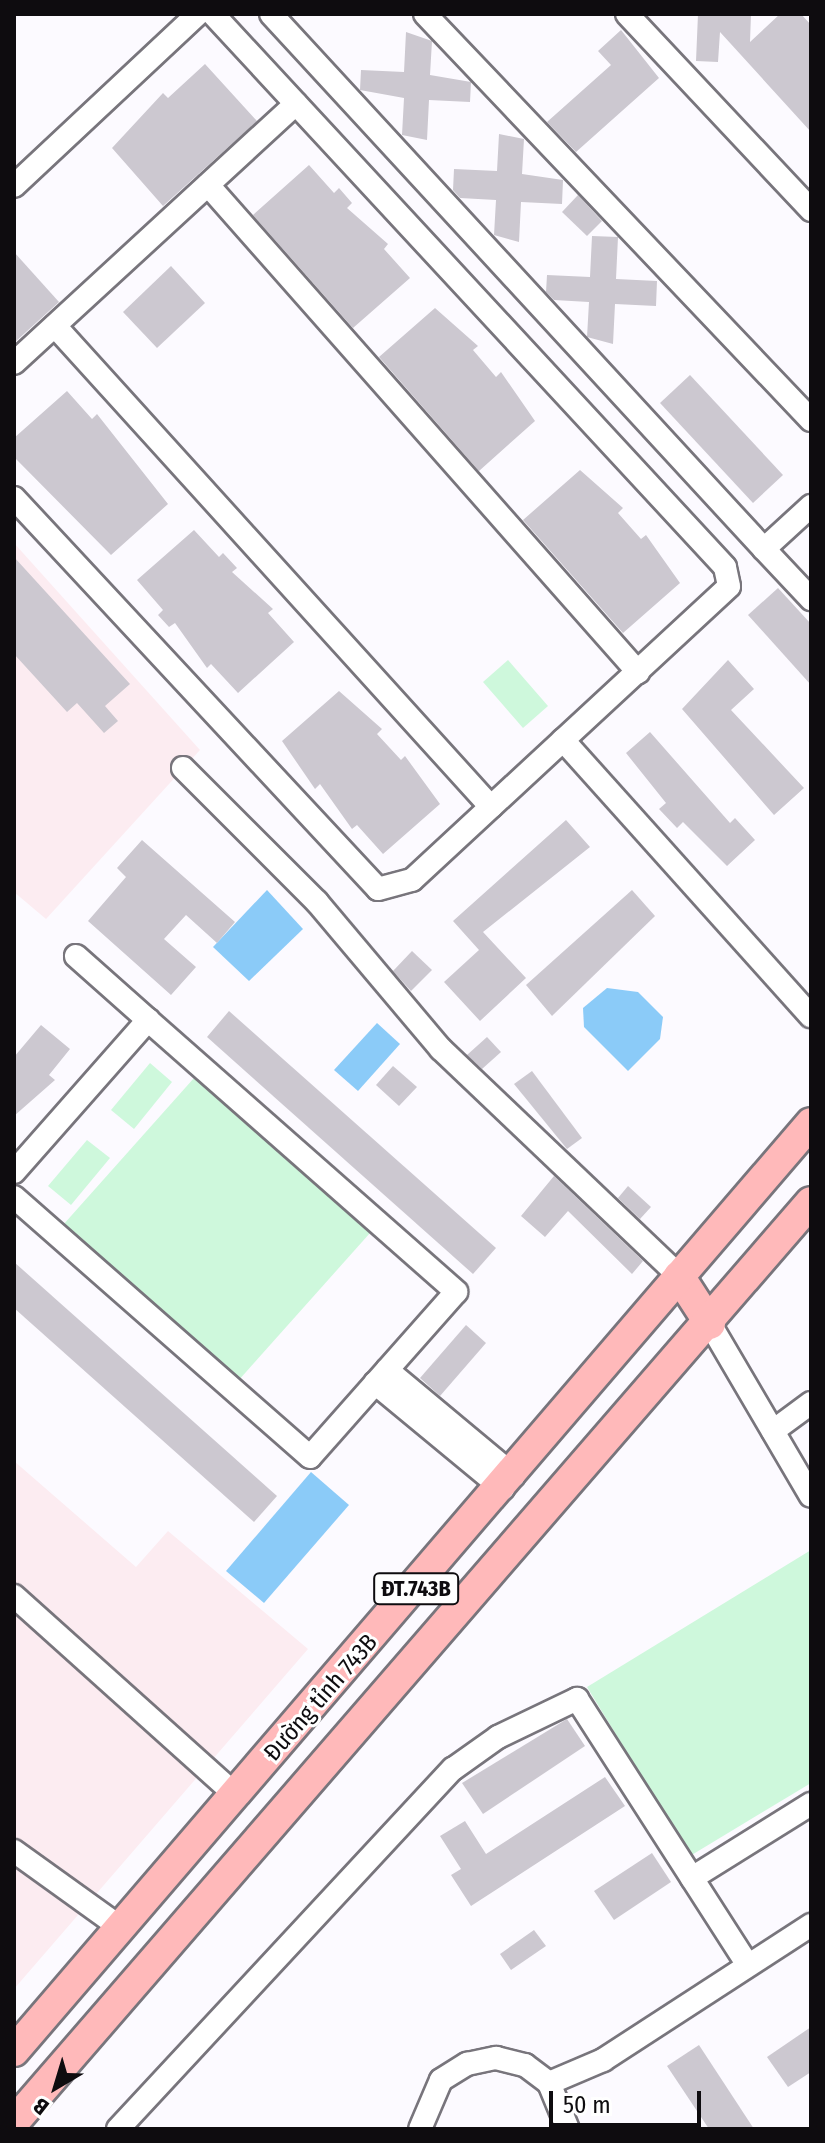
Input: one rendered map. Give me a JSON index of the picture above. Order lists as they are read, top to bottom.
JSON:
{
  "streets": {
    "main road": ["ĐT.743B", "Đường tỉnh 743B"]
  },
  "scale_bar": "50 m",
  "north": "bottom left"
}
